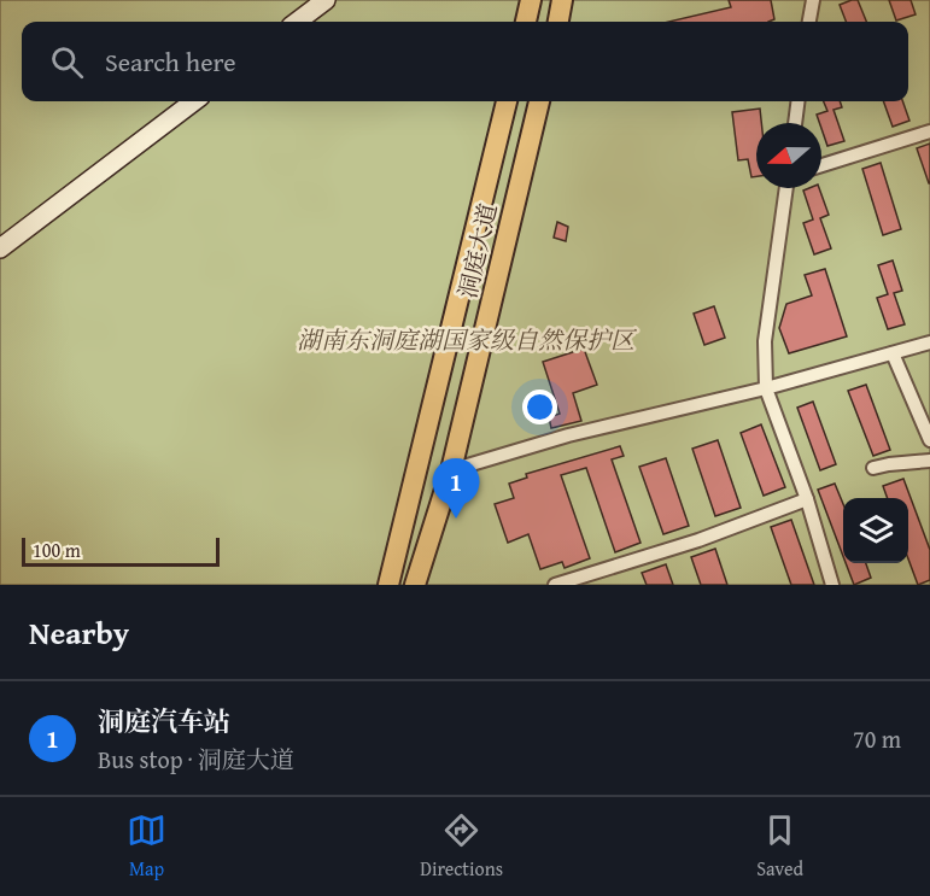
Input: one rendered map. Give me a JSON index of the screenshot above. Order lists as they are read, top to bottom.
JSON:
{
  "streets": {
    "main road": ["洞庭大道"]
  },
  "parks": ["湖南东洞庭湖国家级自然保护区"],
  "scale_bar": "100 m",
  "north": "left",
  "page": {
    "search": "Search here",
    "pins": "1",
    "scale": "100 m",
    "heading": "Nearby",
    "list": [
      {
        "mark": "1",
        "name": "洞庭汽车站",
        "note": "Bus stop · 洞庭大道",
        "value": "70 m"
      }
    ],
    "nav": ["Map", "Directions", "Saved"]
  }
}
